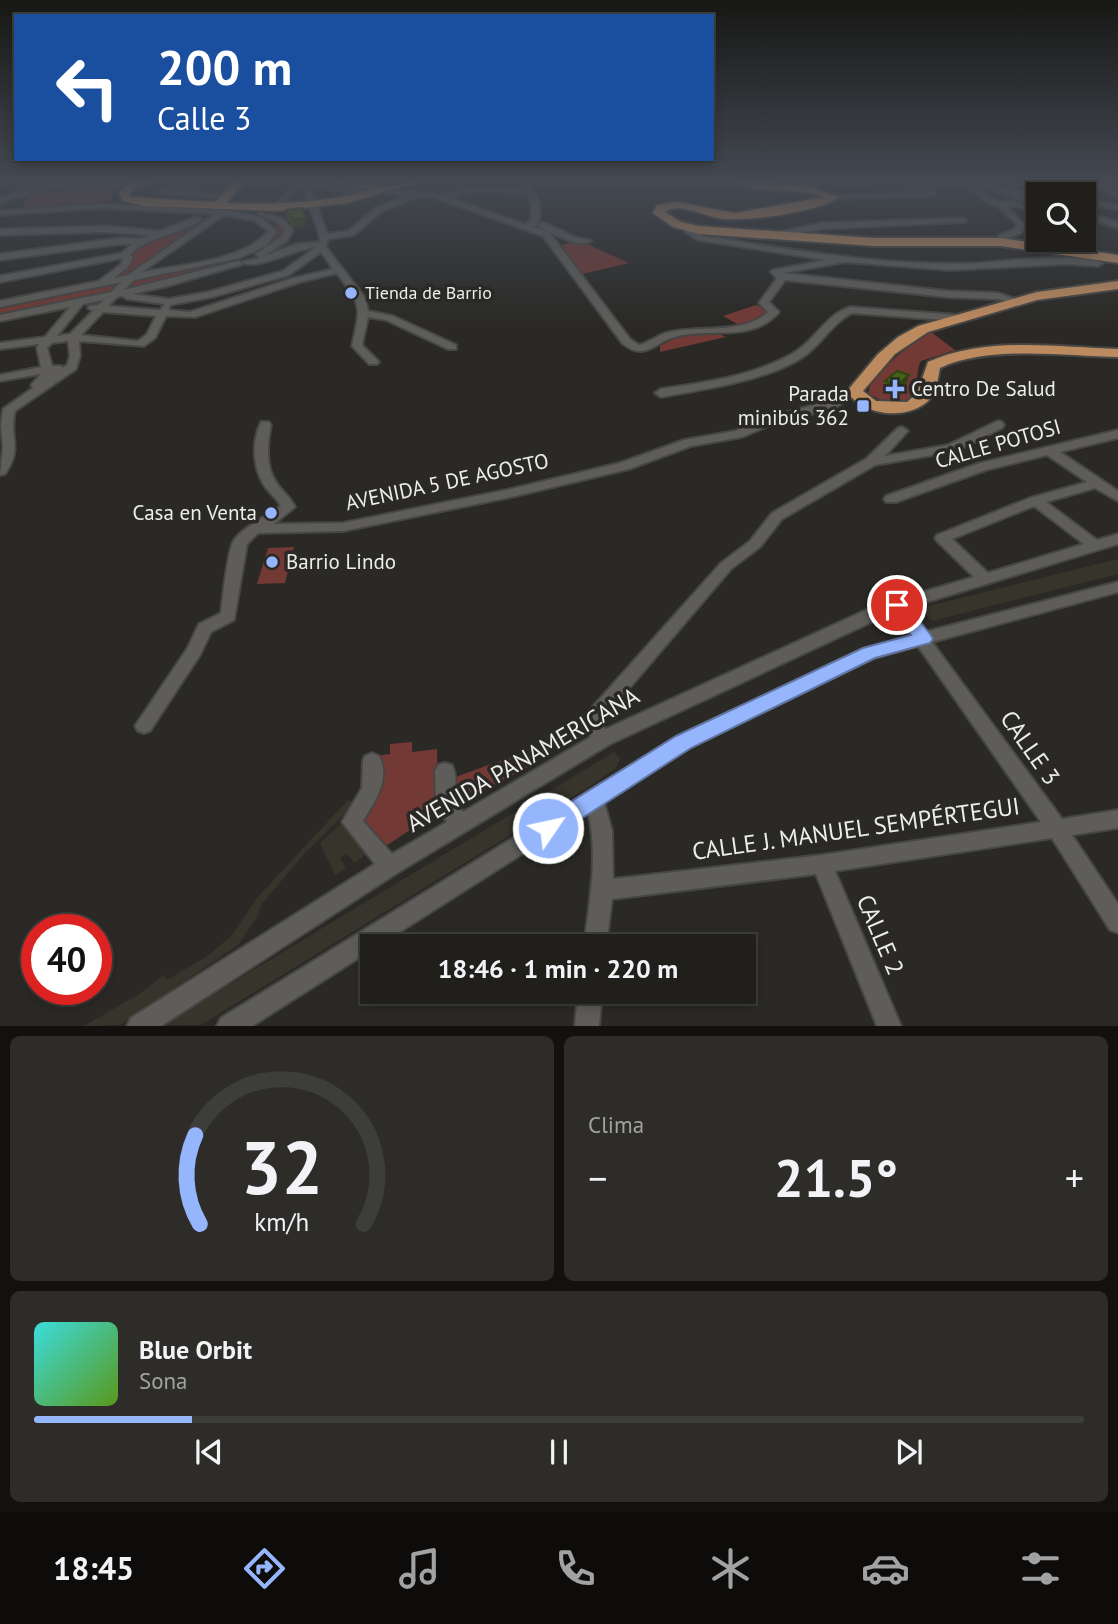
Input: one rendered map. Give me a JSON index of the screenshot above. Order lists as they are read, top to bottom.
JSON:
{
  "streets": {
    "street": [
      "CALLE POTOSI",
      "AVENIDA 5 DE AGOSTO",
      "CALLE 3",
      "AVENIDA PANAMERICANA",
      "CALLE J. MANUEL SEMPÉRTEGUI",
      "CALLE 2"
    ]
  },
  "crossings": [
    ["CALLE 3", "AVENIDA PANAMERICANA"],
    ["CALLE 3", "CALLE J. MANUEL SEMPÉRTEGUI"],
    ["CALLE J. MANUEL SEMPÉRTEGUI", "CALLE 2"]
  ],
  "places": {
    "other": ["Tienda de Barrio", "Casa en Venta", "Barrio Lindo"],
    "health": ["Centro De Salud"],
    "transit": ["Parada minibús 362"]
  },
  "page": {
    "turn": ["200 m", "Calle 3"],
    "limit": "40",
    "trip": "18:46 · 1 min · 220 m",
    "tile": "Clima",
    "heat": ["−", "21.5°", "+"],
    "song": ["Blue Orbit", "Sona"],
    "tabs": "18:45",
    "gauge": ["32", "km/h"]
  }
}
